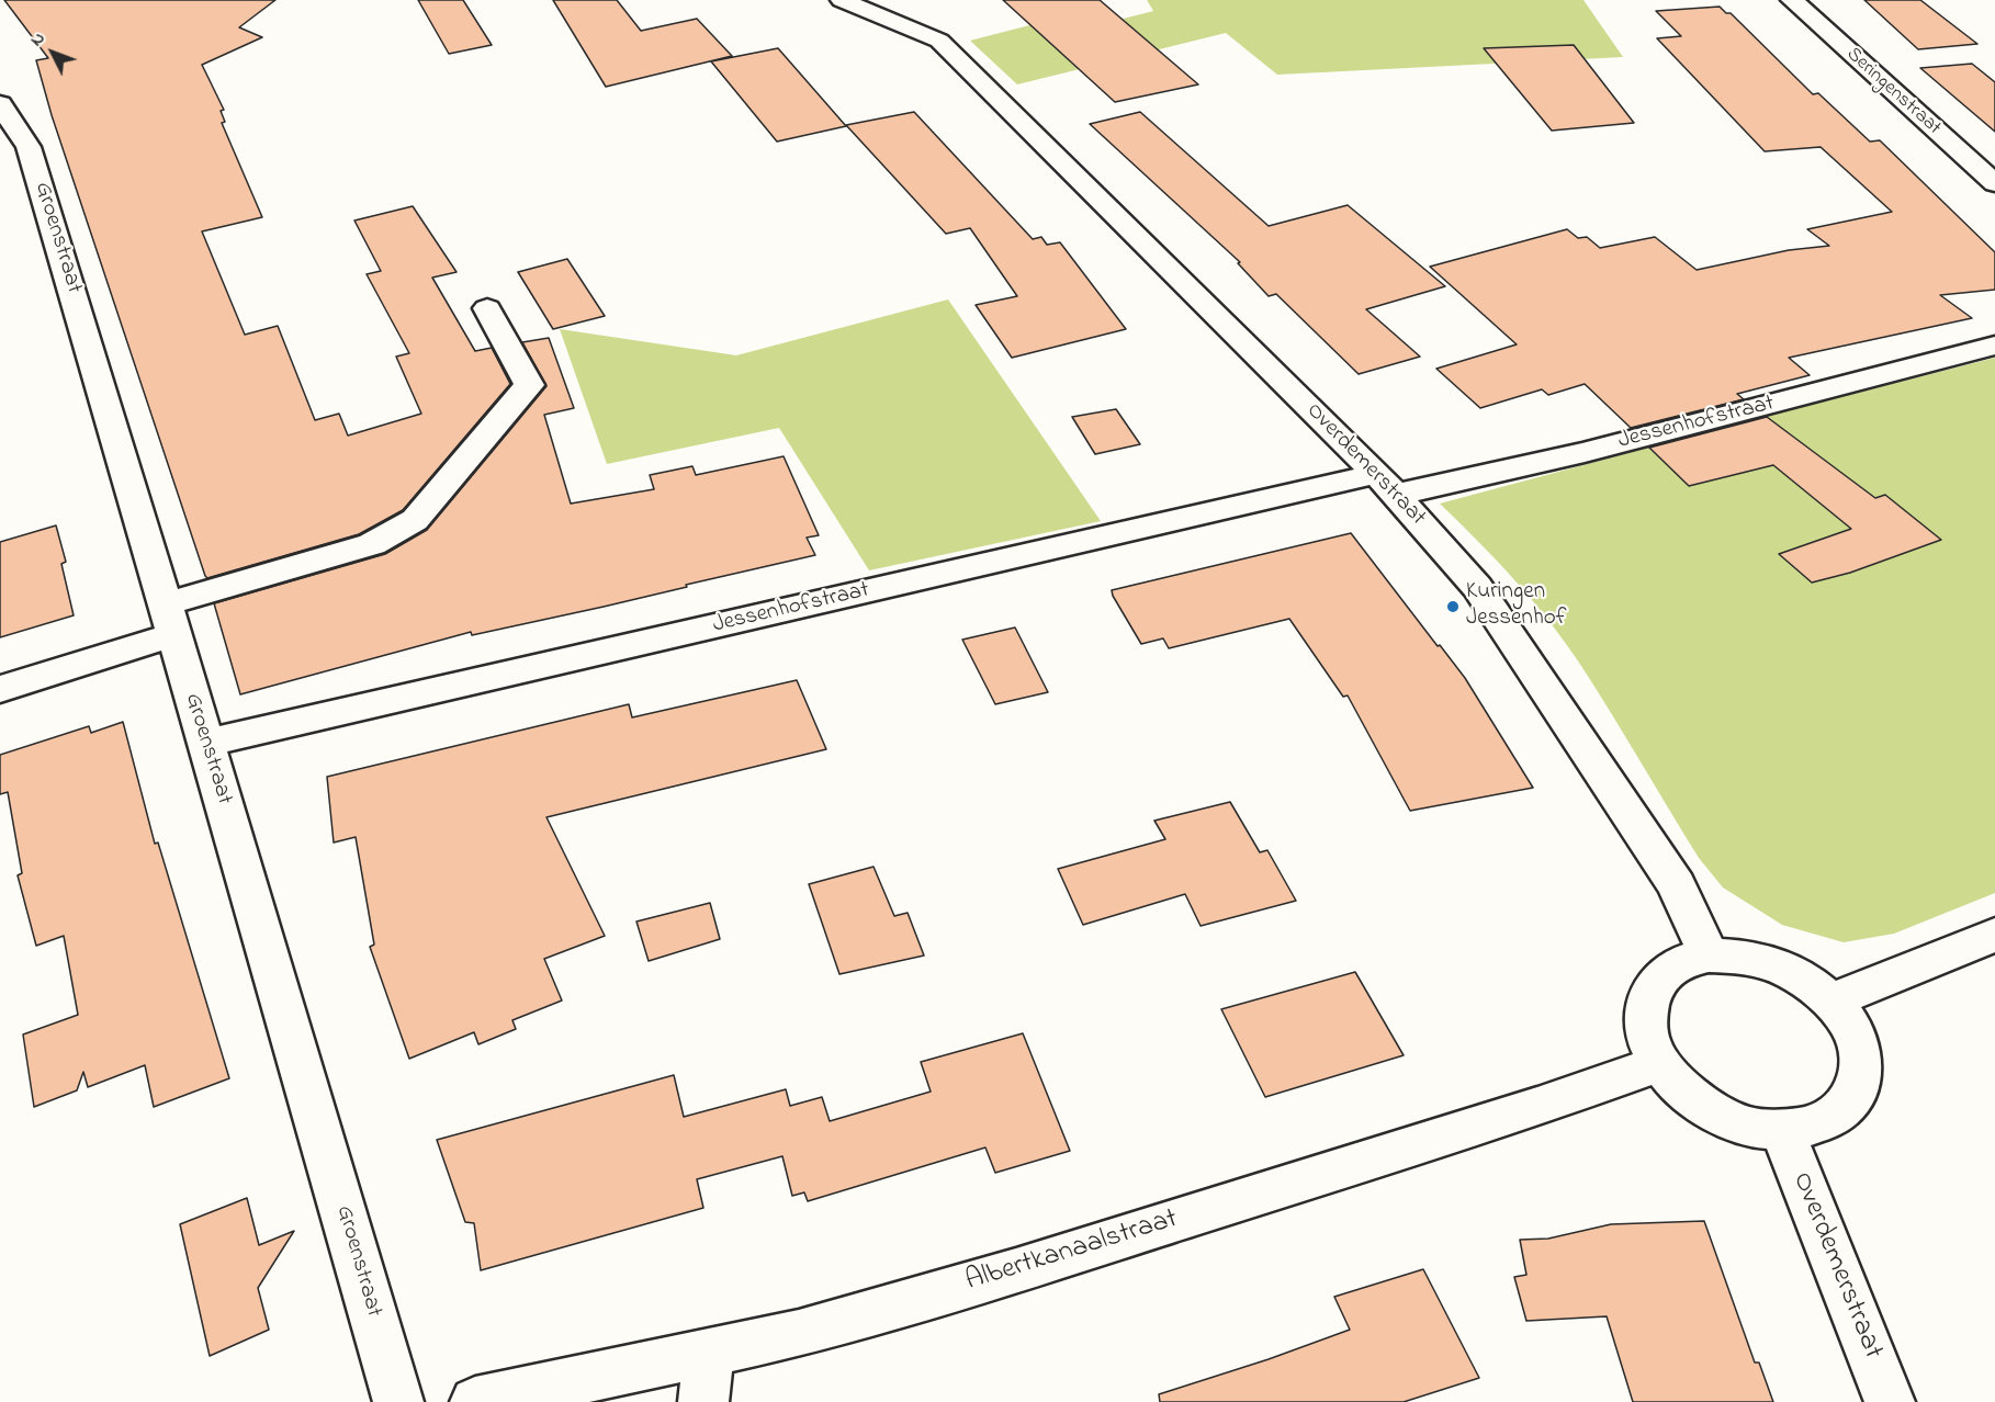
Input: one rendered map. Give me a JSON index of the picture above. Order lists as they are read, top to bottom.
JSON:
{
  "streets": {
    "street": [
      "Seringenstraat",
      "Groenstraat",
      "Jessenhofstraat",
      "Overdemerstraat",
      "Albertkanaalstraat"
    ]
  },
  "crossings": [
    ["Groenstraat", "Jessenhofstraat"],
    ["Jessenhofstraat", "Overdemerstraat"],
    ["Overdemerstraat", "Albertkanaalstraat"]
  ],
  "places": ["Kuringen Jessenhof"],
  "north": "top left"
}
